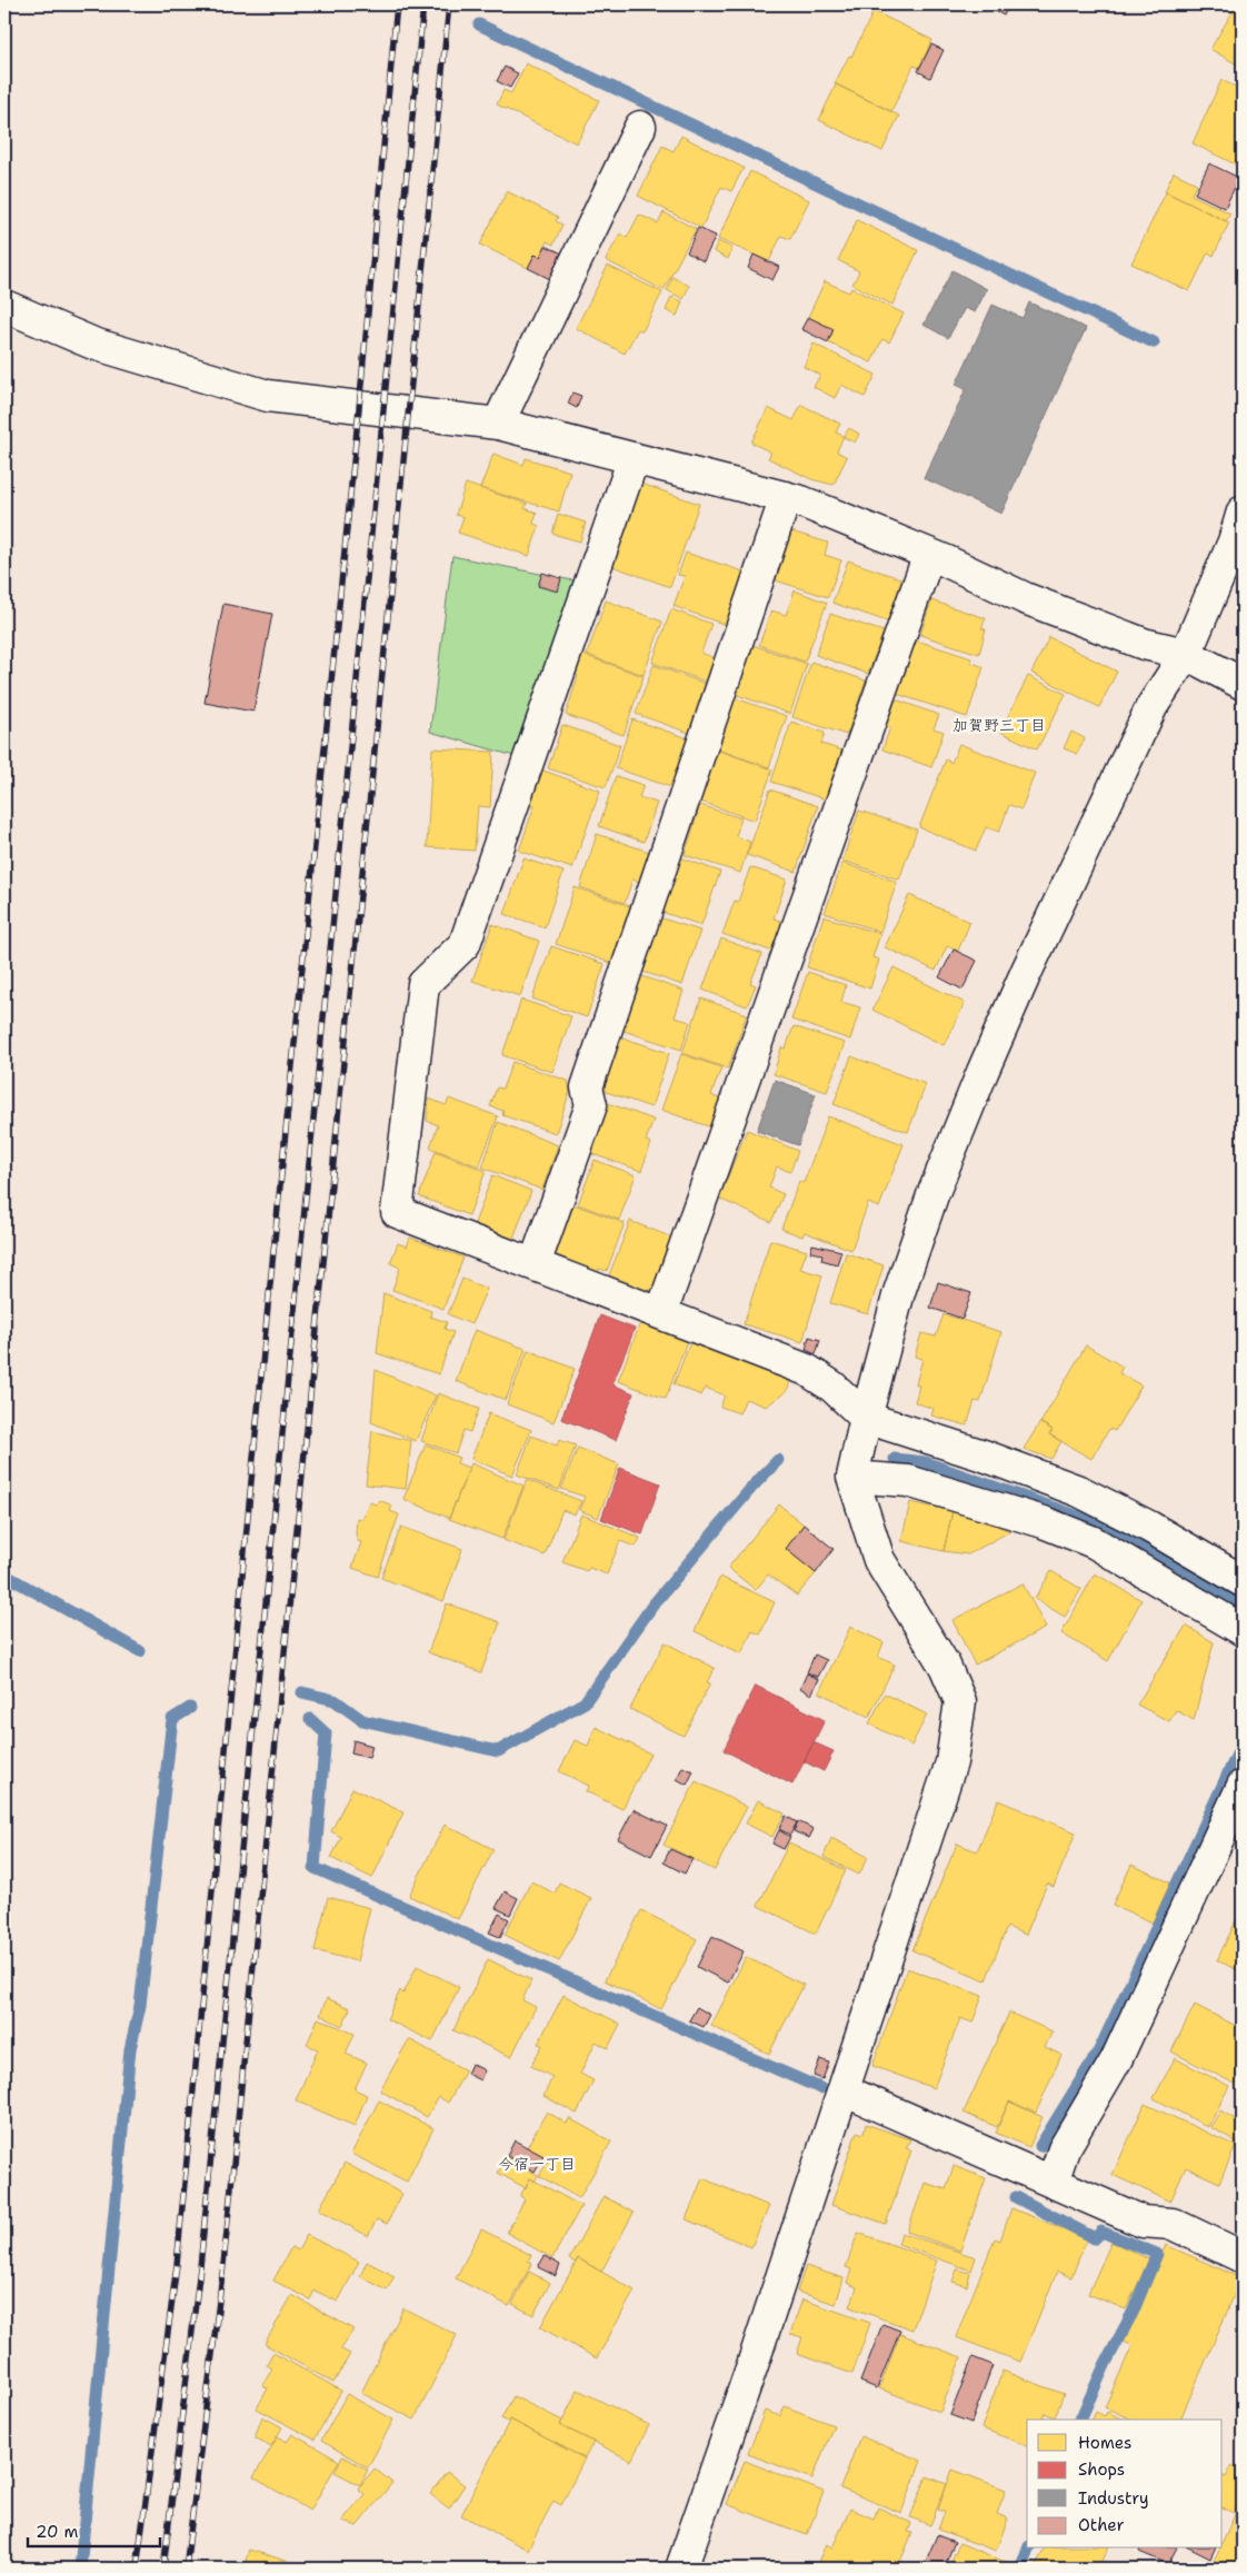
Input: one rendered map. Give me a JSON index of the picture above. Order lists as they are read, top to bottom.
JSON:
{
  "districts": ["加賀野三丁目", "今宿一丁目"],
  "legend": [
    "Homes",
    "Shops",
    "Industry",
    "Other"
  ],
  "scale_bar": "20 m"
}
